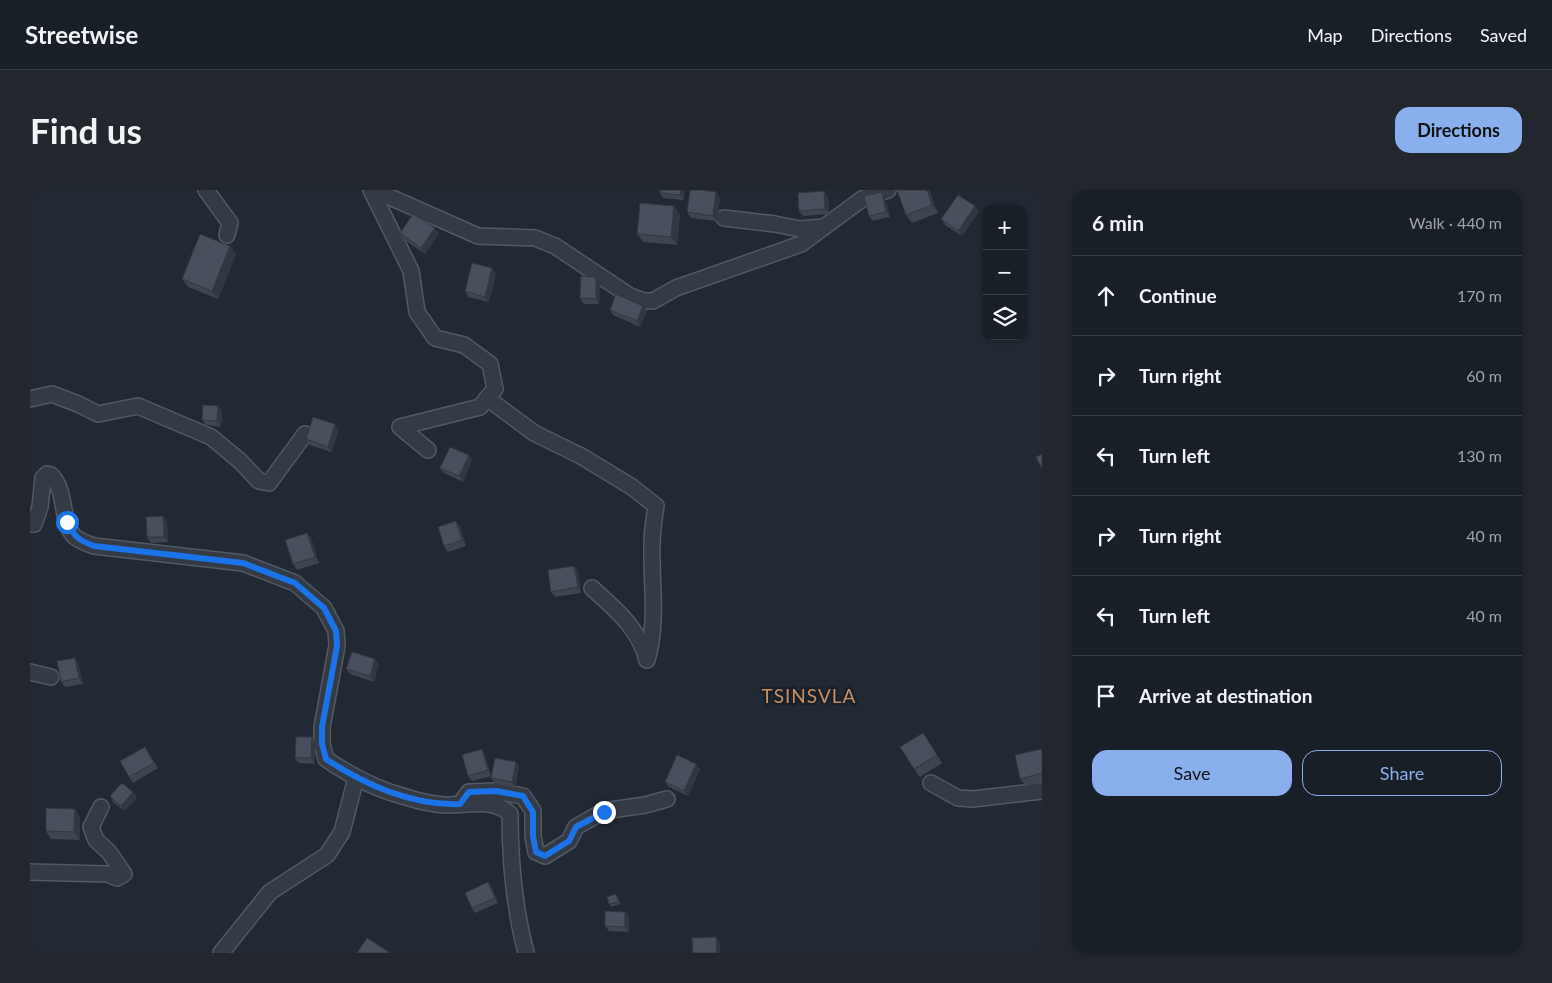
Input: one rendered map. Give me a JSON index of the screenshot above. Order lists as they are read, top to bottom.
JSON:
{
  "districts": ["TSINSVLA"],
  "page": {
    "header": "Streetwise",
    "nav": ["Map", "Directions", "Saved"],
    "buttons": [
      "Directions",
      ["Save", "Share"]
    ],
    "title": "Find us",
    "heading": ["6 min", "Walk · 440 m"],
    "map_buttons": ["+", "−"],
    "list": [
      ["Continue", "170 m"],
      ["Turn right", "60 m"],
      ["Turn left", "130 m"],
      ["Turn right", "40 m"],
      ["Turn left", "40 m"],
      "Arrive at destination"
    ]
  }
}
